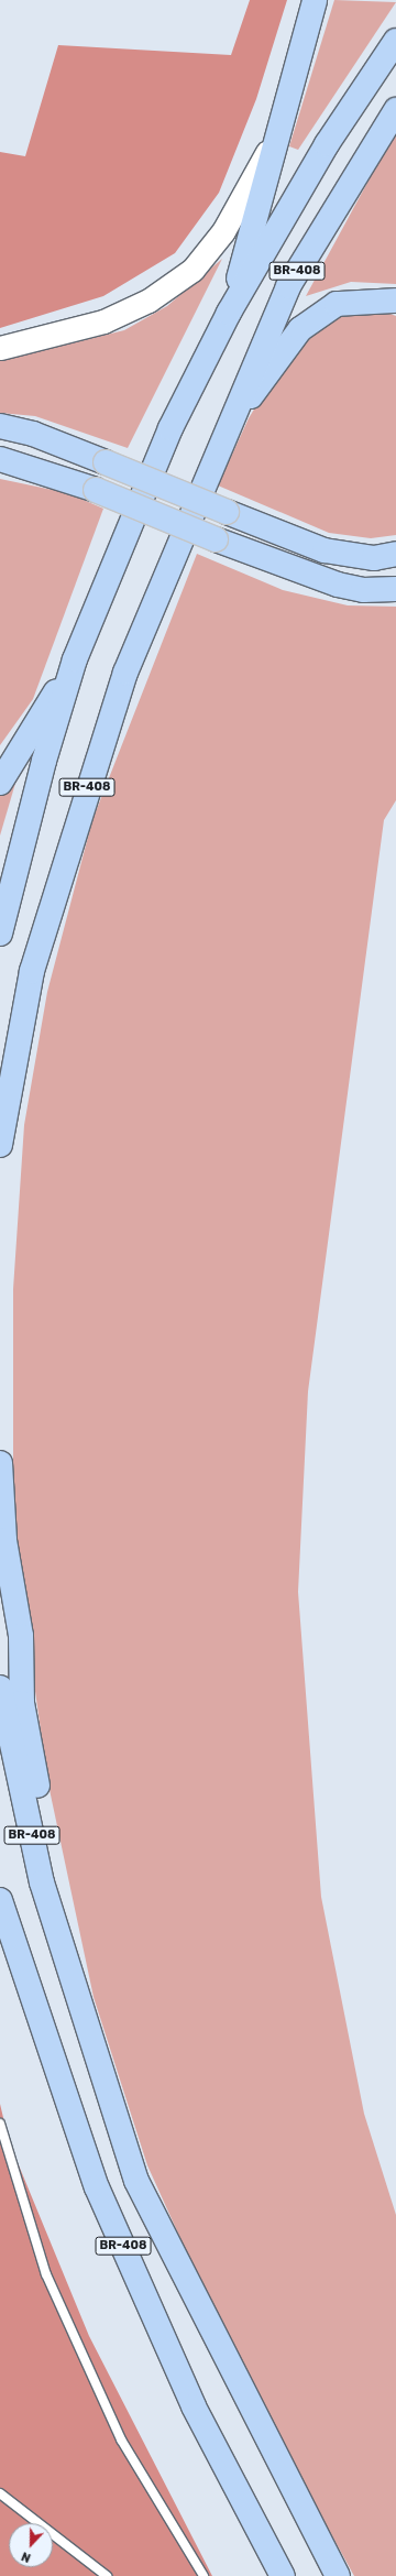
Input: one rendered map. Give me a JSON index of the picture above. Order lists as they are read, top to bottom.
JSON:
{
  "streets": {
    "highway": ["BR-408"]
  },
  "north": "bottom"
}
